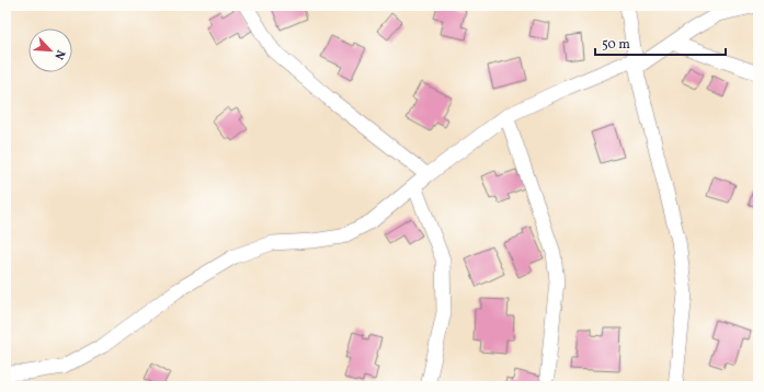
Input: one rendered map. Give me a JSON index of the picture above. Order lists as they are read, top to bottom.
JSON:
{
  "scale_bar": "50 m",
  "north": "bottom right"
}
